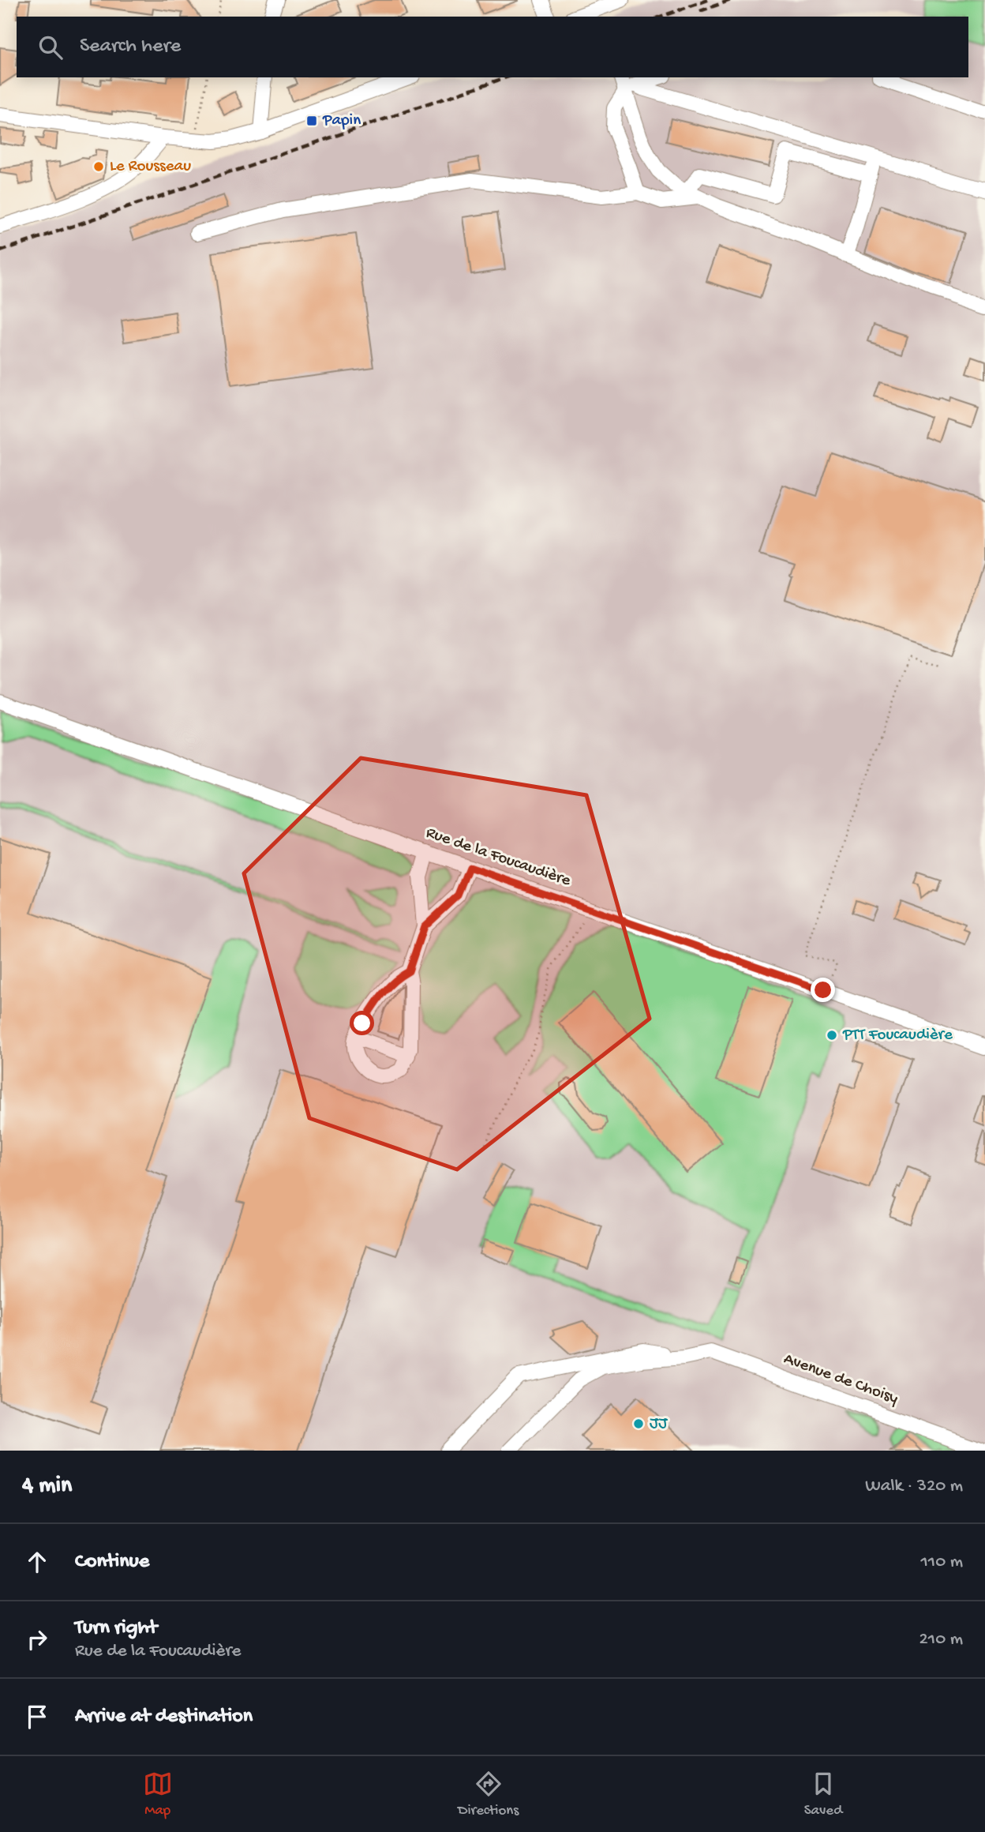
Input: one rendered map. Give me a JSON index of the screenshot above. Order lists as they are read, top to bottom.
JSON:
{
  "streets": {
    "street": ["Rue de la Foucaudière", "Avenue de Choisy"]
  },
  "places": {
    "transit": ["Papin"],
    "other": ["Le Rousseau", "PTT Foucaudière", "JJ"]
  },
  "page": {
    "search": "Search here",
    "heading": ["4 min", "Walk · 320 m"],
    "list": [
      ["Continue", "110 m"],
      ["Turn right", "Rue de la Foucaudière", "210 m"],
      "Arrive at destination"
    ],
    "nav": ["Map", "Directions", "Saved"]
  }
}
